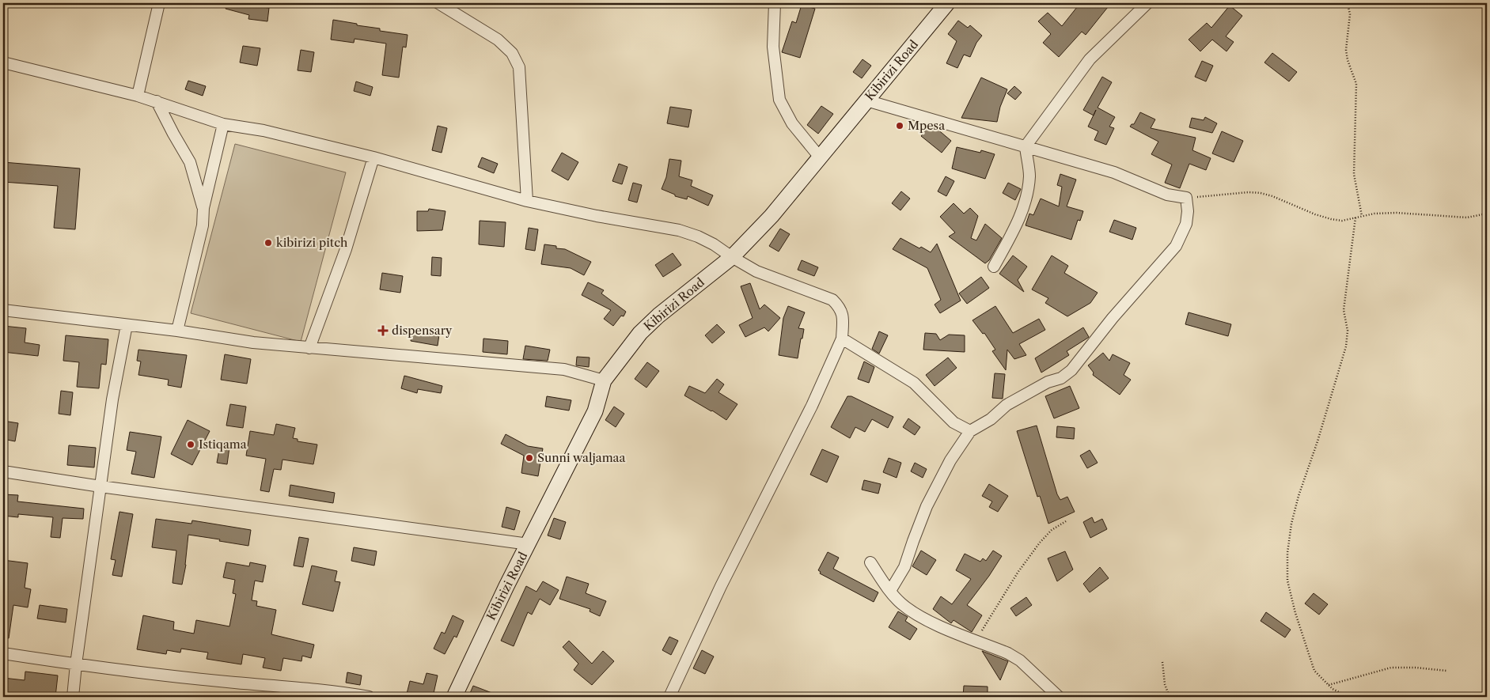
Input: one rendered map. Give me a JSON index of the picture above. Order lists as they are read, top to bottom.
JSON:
{
  "streets": {
    "street": ["Kibirizi Road"]
  },
  "places": {
    "other": [
      "Mpesa",
      "kibirizi pitch",
      "Istiqama",
      "Sunni waljamaa"
    ],
    "health": ["dispensary"]
  }
}
